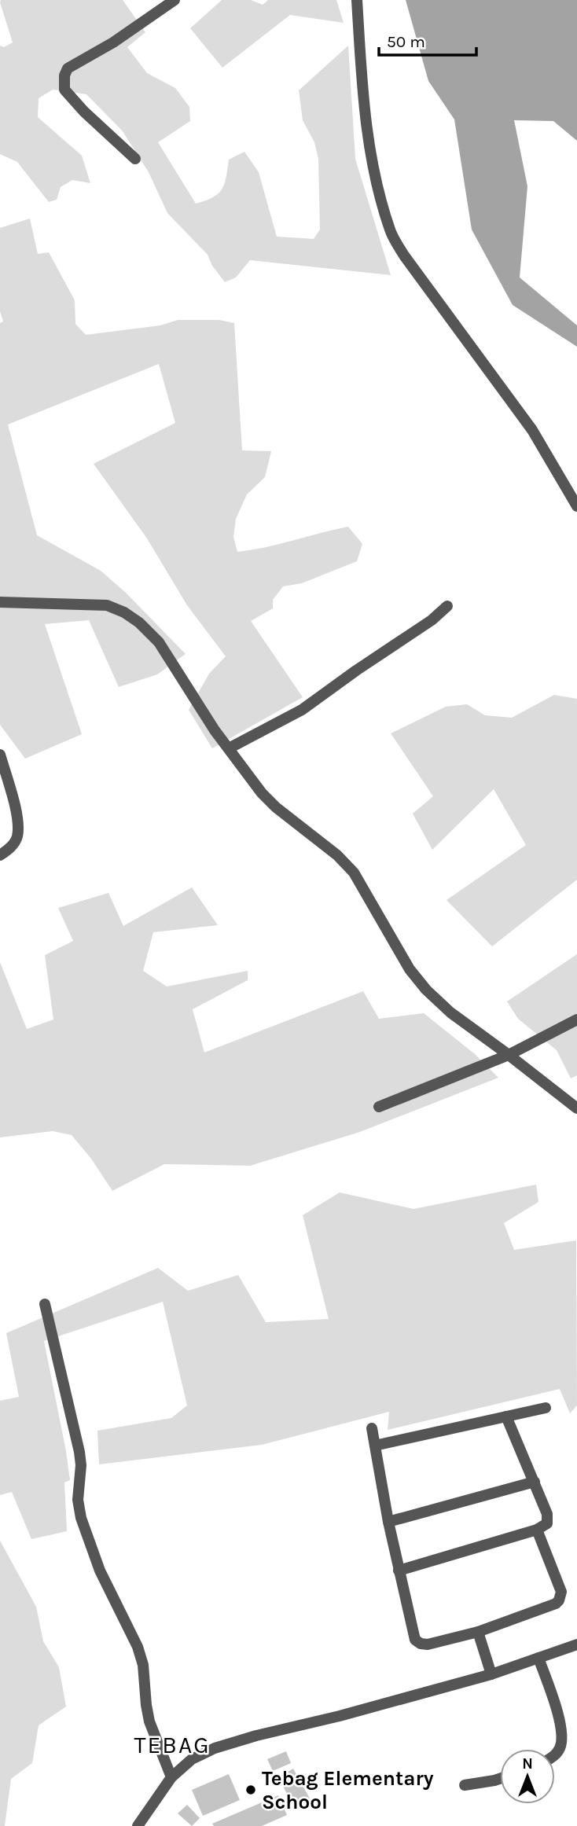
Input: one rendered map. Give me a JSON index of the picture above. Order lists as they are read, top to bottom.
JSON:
{
  "districts": ["TEBAG"],
  "places": ["Tebag Elementary School"],
  "scale_bar": "50 m",
  "north": "top"
}
